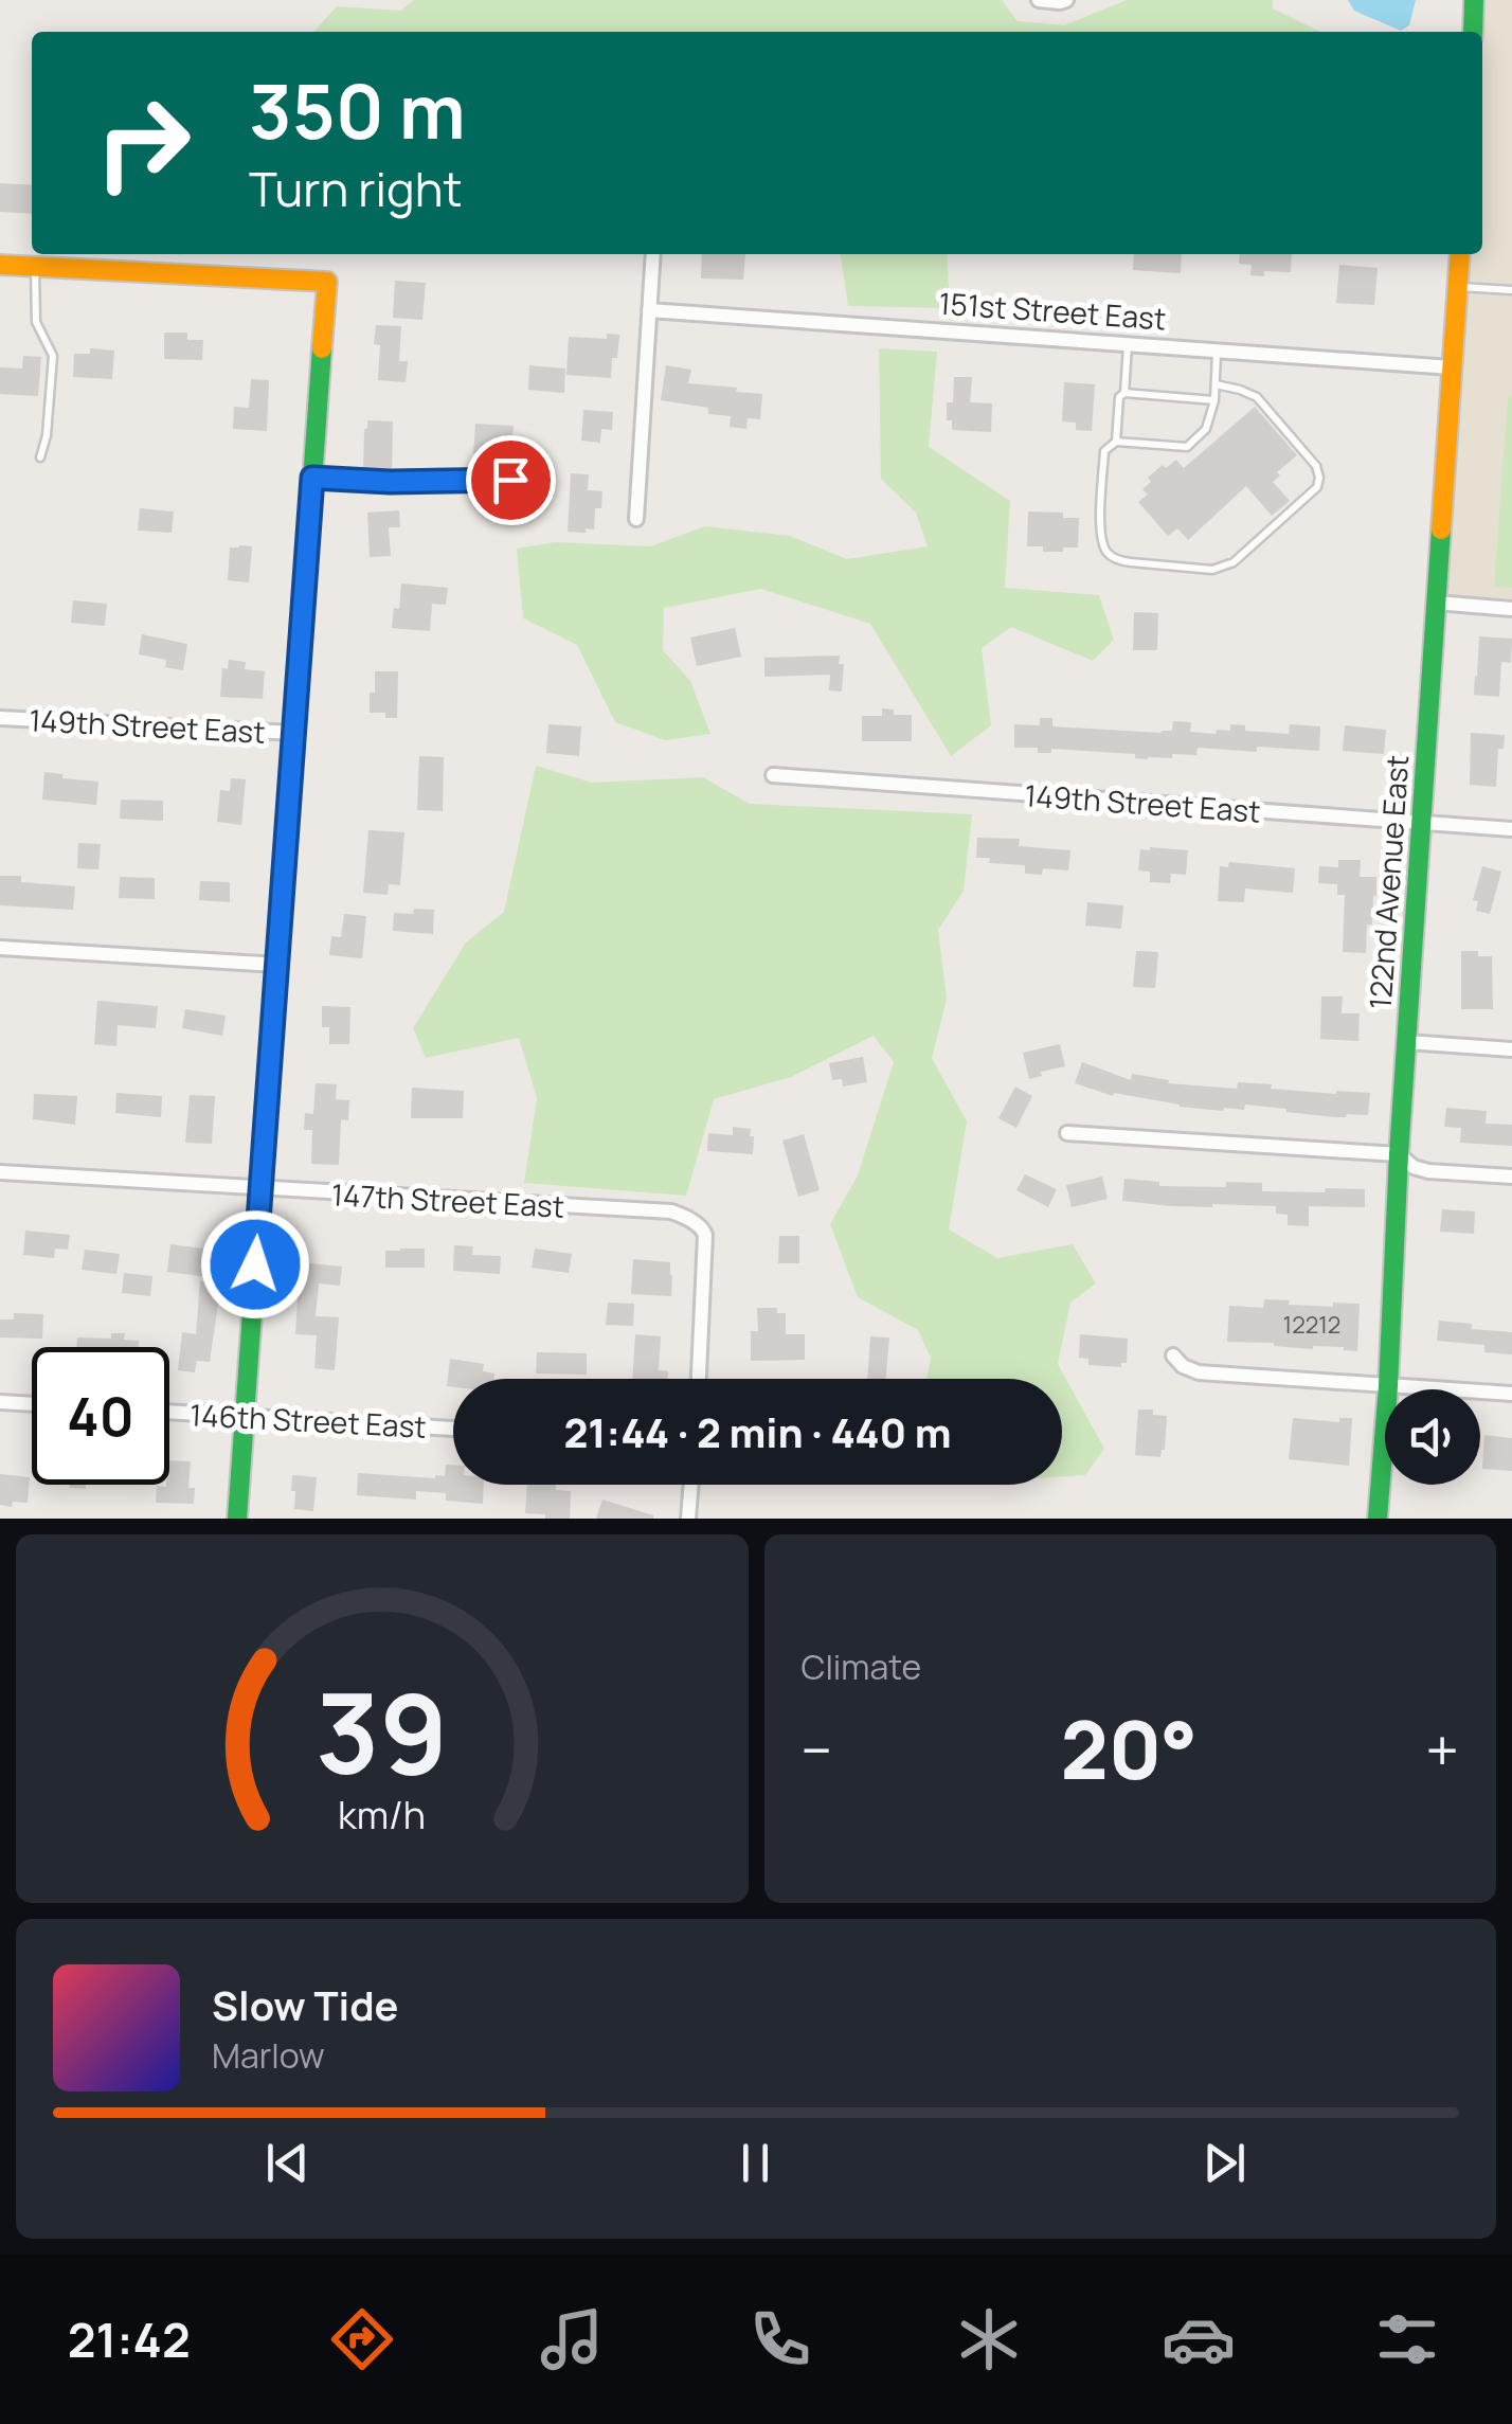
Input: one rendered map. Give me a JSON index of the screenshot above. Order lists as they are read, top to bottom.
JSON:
{
  "streets": {
    "street": [
      "151st Street East",
      "149th Street East",
      "122nd Avenue East",
      "147th Street East",
      "146th Street East"
    ]
  },
  "crossings": [
    ["151st Street East", "122nd Avenue East"],
    ["149th Street East", "122nd Avenue East"]
  ],
  "house_numbers": ["12212"],
  "page": {
    "turn": ["350 m", "Turn right"],
    "limit": "40",
    "trip": "21:44 · 2 min · 440 m",
    "tile": "Climate",
    "heat": ["−", "20°", "+"],
    "song": ["Slow Tide", "Marlow"],
    "tabs": "21:42",
    "gauge": ["39", "km/h"]
  }
}
